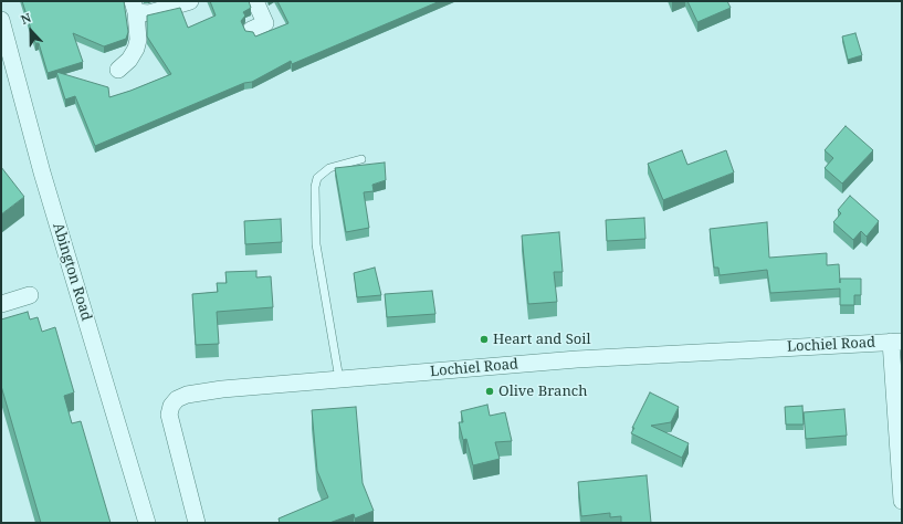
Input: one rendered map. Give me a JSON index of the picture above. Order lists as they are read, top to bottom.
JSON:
{
  "streets": {
    "street": ["Abington Road", "Lochiel Road"]
  },
  "places": ["Heart and Soil", "Olive Branch"],
  "north": "top"
}
